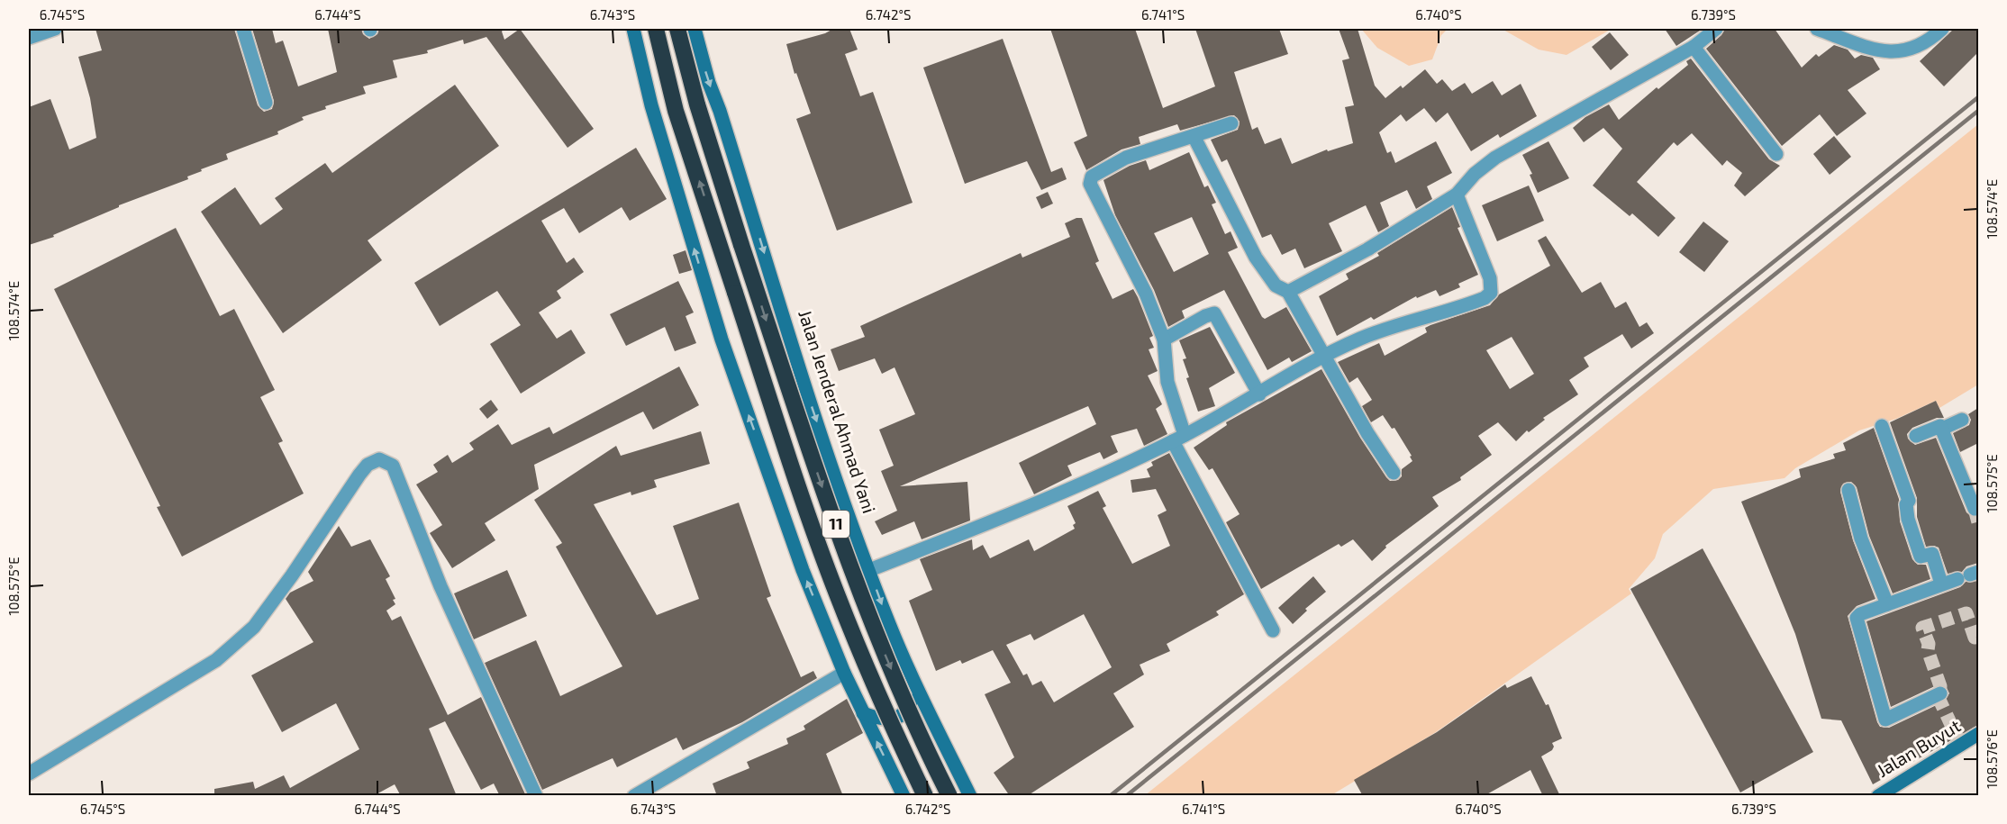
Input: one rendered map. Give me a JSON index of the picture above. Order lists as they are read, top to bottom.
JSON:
{
  "streets": {
    "highway": ["Jalan Jenderal Ahmad Yani", "11"],
    "street": ["Jalan Buyut"]
  },
  "coordinates": [
    "6.745°S",
    "6.744°S",
    "6.743°S",
    "6.742°S",
    "6.741°S",
    "6.740°S",
    "6.739°S",
    "108.574°E",
    "108.575°E",
    "108.576°E"
  ]
}
